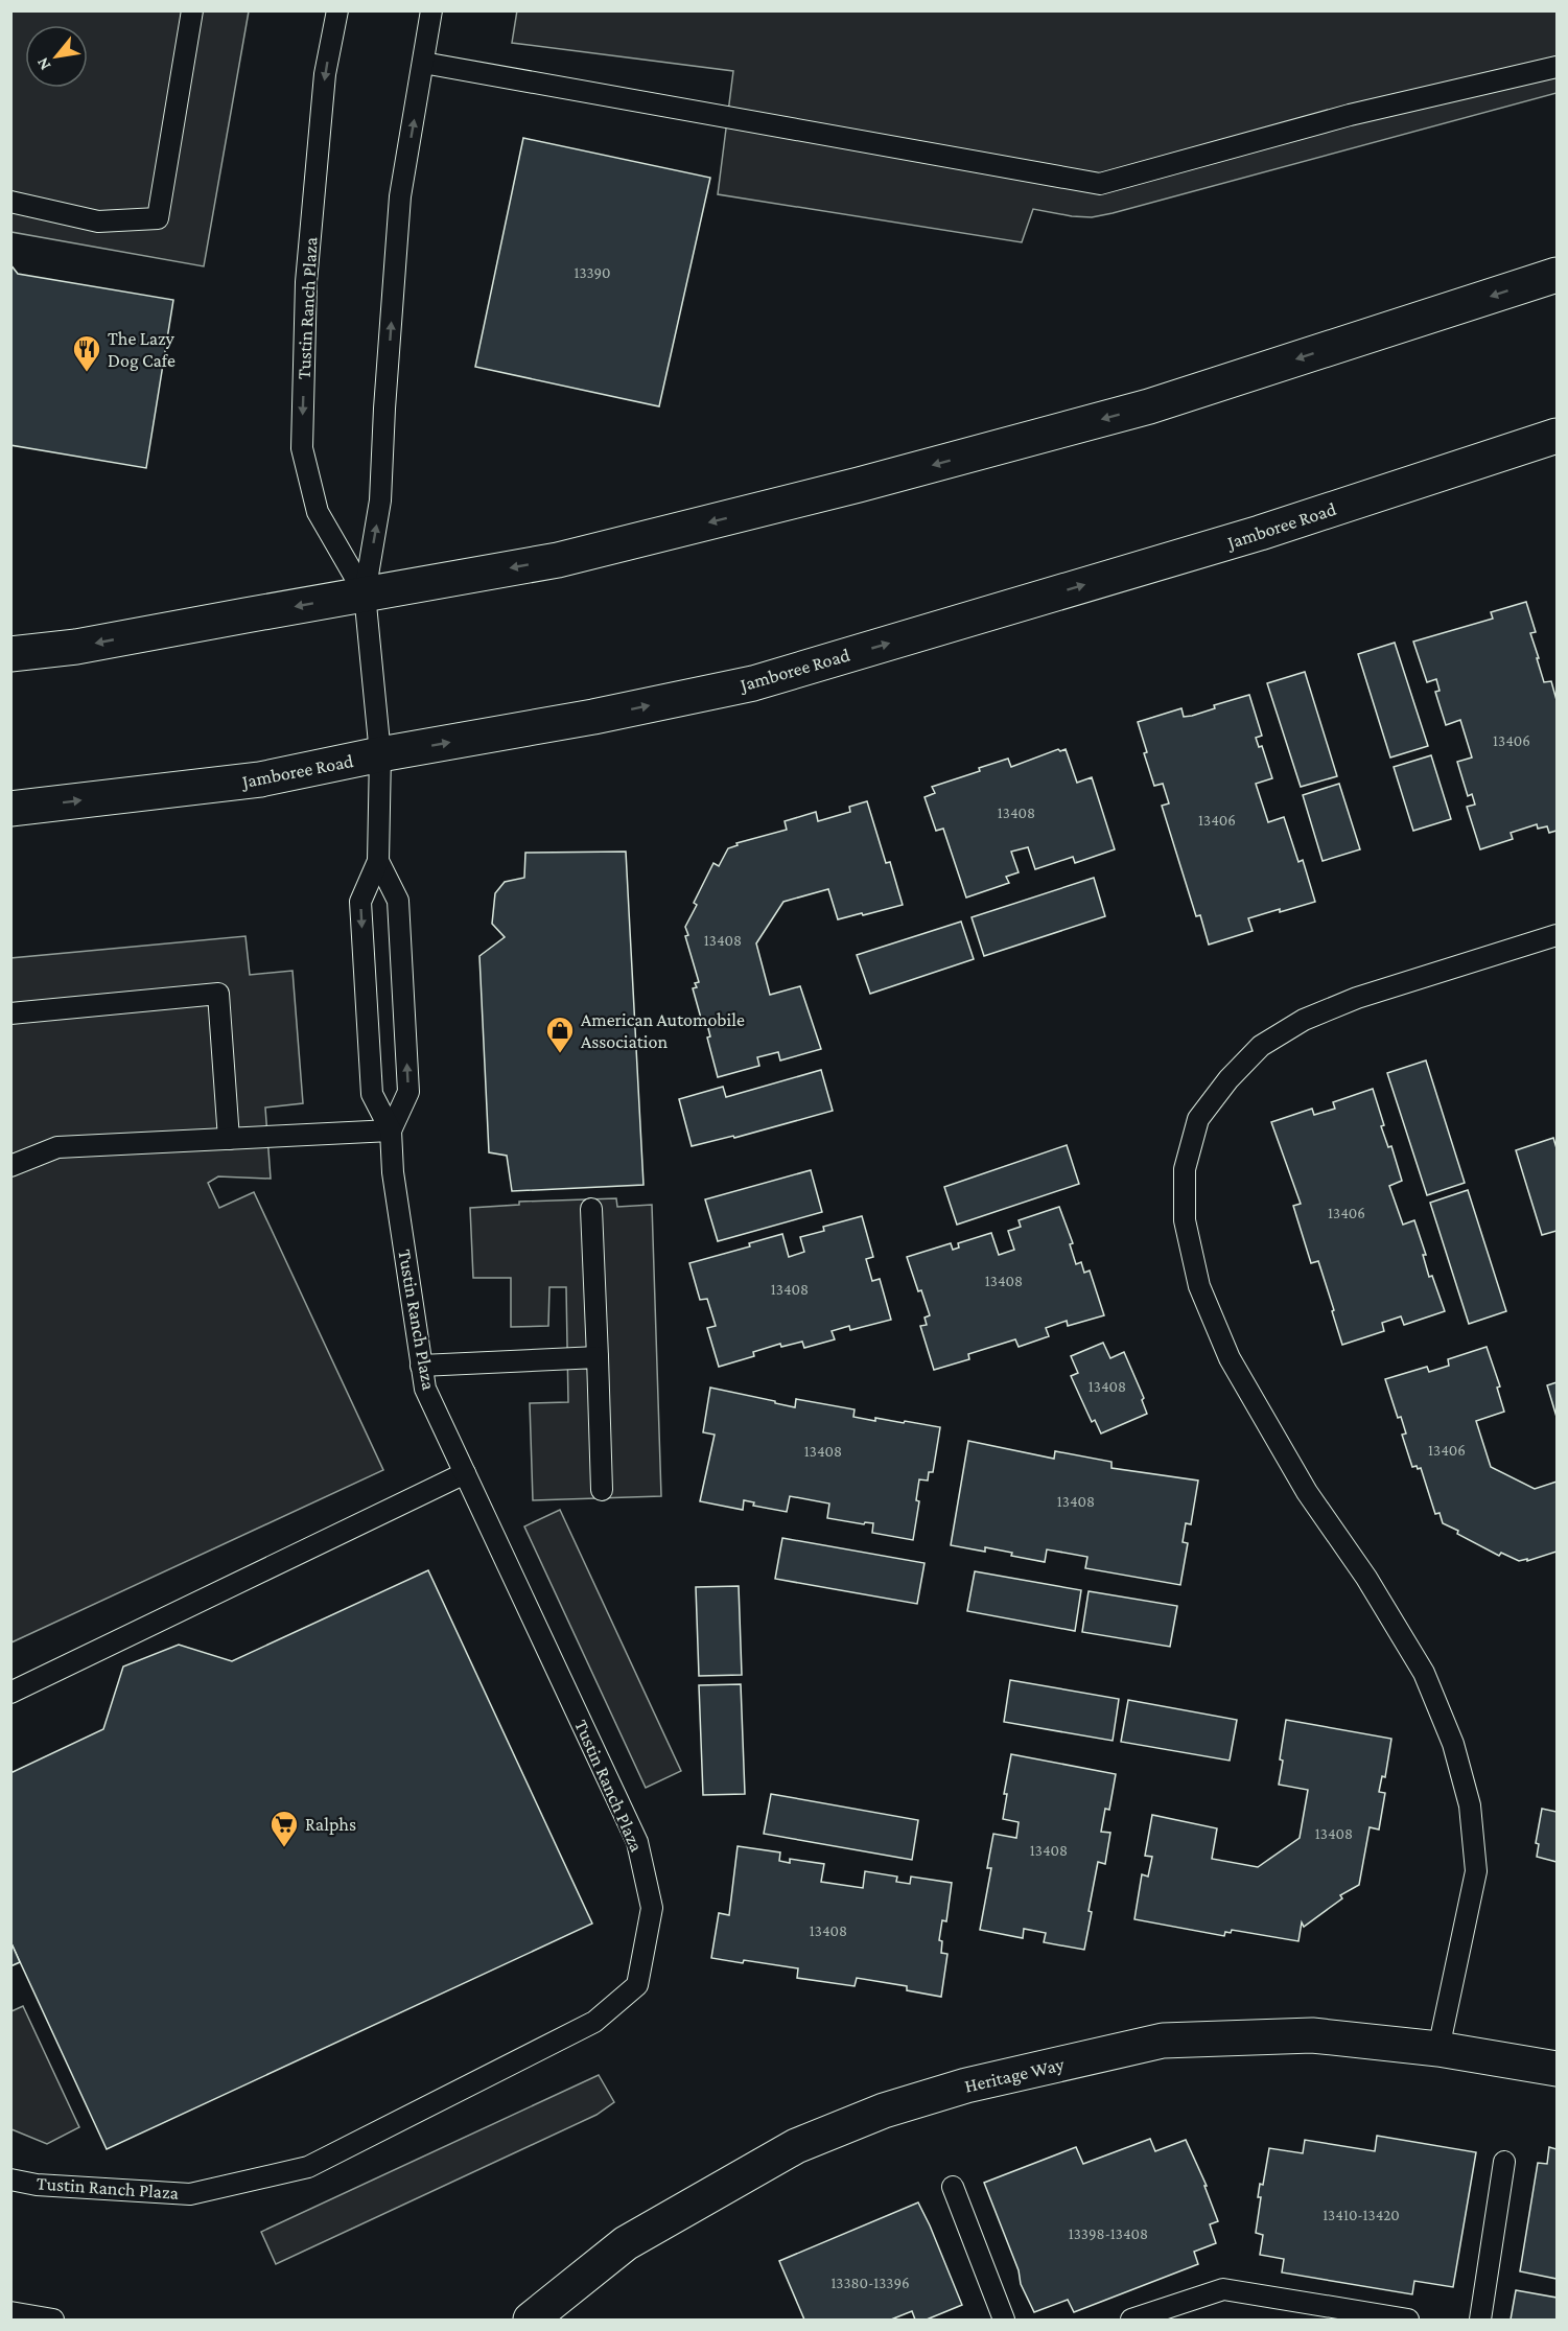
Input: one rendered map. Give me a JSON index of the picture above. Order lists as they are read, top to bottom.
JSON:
{
  "streets": {
    "main road": ["Jamboree Road", "Heritage Way"],
    "lane": ["Tustin Ranch Plaza"]
  },
  "crossings": [
    ["Tustin Ranch Plaza", "Jamboree Road"]
  ],
  "places": {
    "restaurant": ["The Lazy Dog Cafe"],
    "shop": ["American Automobile Association"],
    "supermarket": ["Ralphs"]
  },
  "house_numbers": [
    "13390",
    "13406",
    "13408",
    "13406",
    "13408",
    "13406",
    "13408",
    "13408",
    "13408",
    "13406",
    "13408",
    "13408",
    "13408",
    "13408",
    "13408",
    "13410-13420",
    "13398-13408",
    "13380-13396"
  ],
  "north": "bottom left"
}
